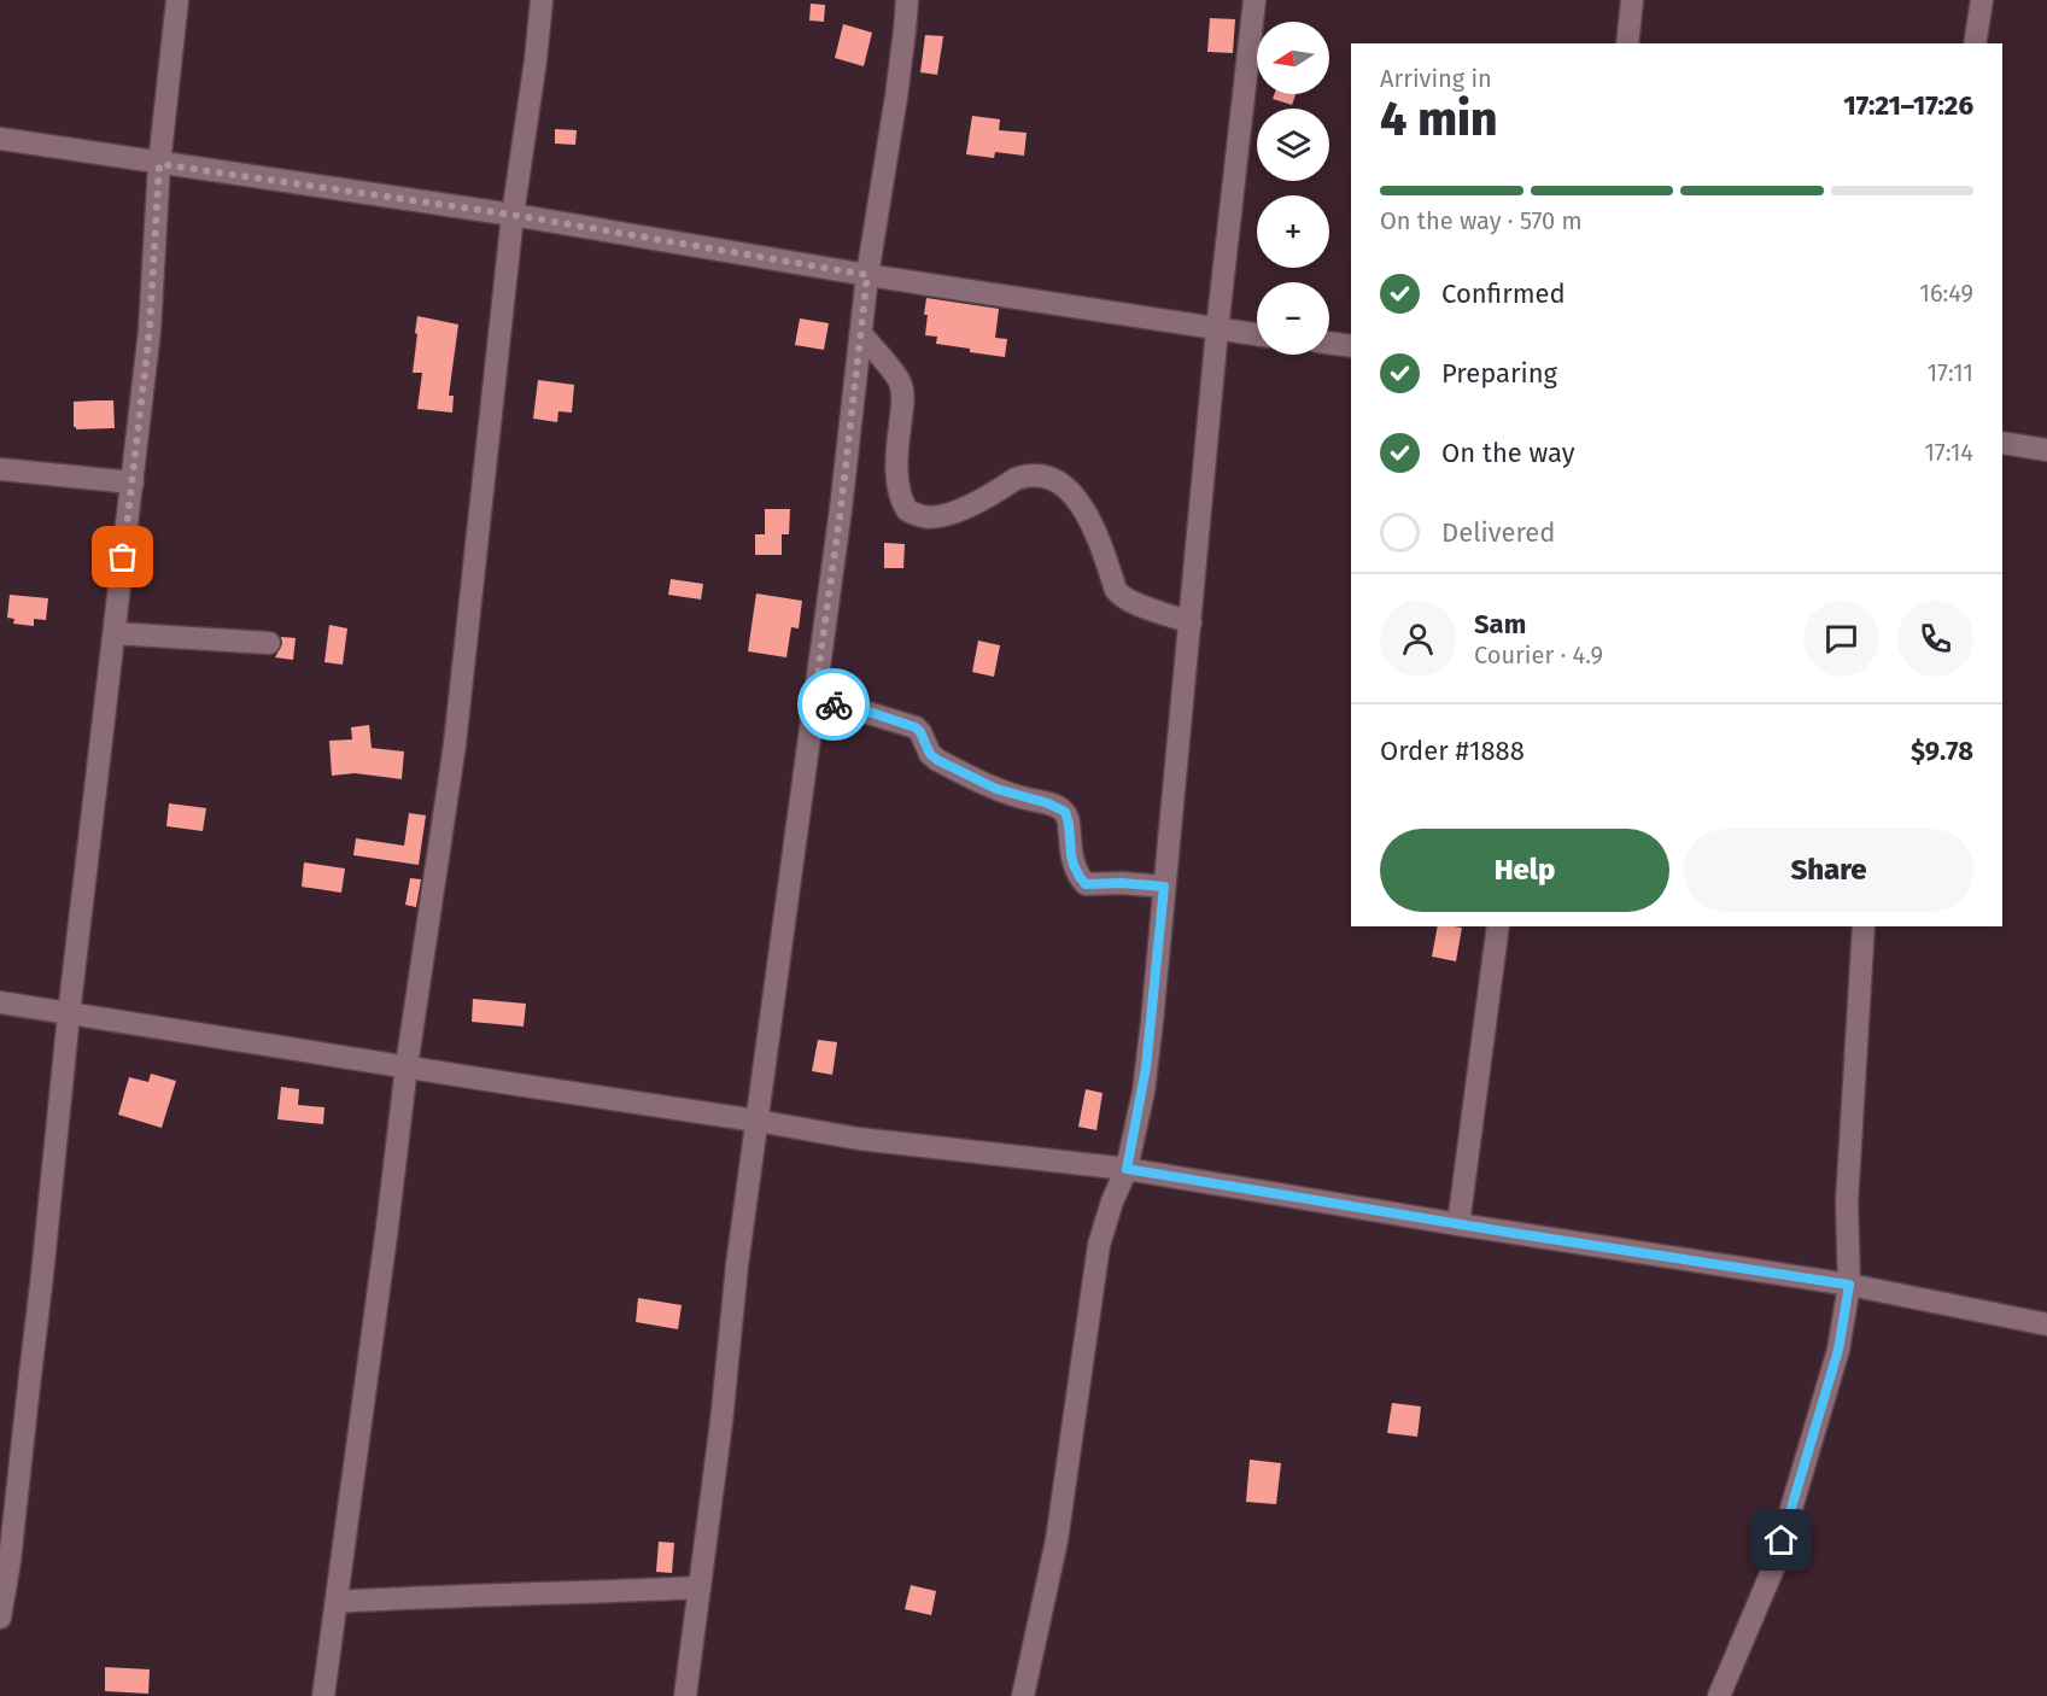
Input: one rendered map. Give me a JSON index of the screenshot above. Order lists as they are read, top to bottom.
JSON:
{
  "north": "left",
  "page": {
    "map_buttons": ["+", "−"],
    "heading": ["4 min", "Arriving in", "17:21–17:26"],
    "panel": [
      "Sam",
      "Courier · 4.9",
      "Order #1888",
      "$9.78"
    ],
    "bar": "On the way · 570 m",
    "list": [
      ["Confirmed", "16:49"],
      ["Preparing", "17:11"],
      ["On the way", "17:14"],
      "Delivered"
    ],
    "buttons": ["Help", "Share"]
  }
}
